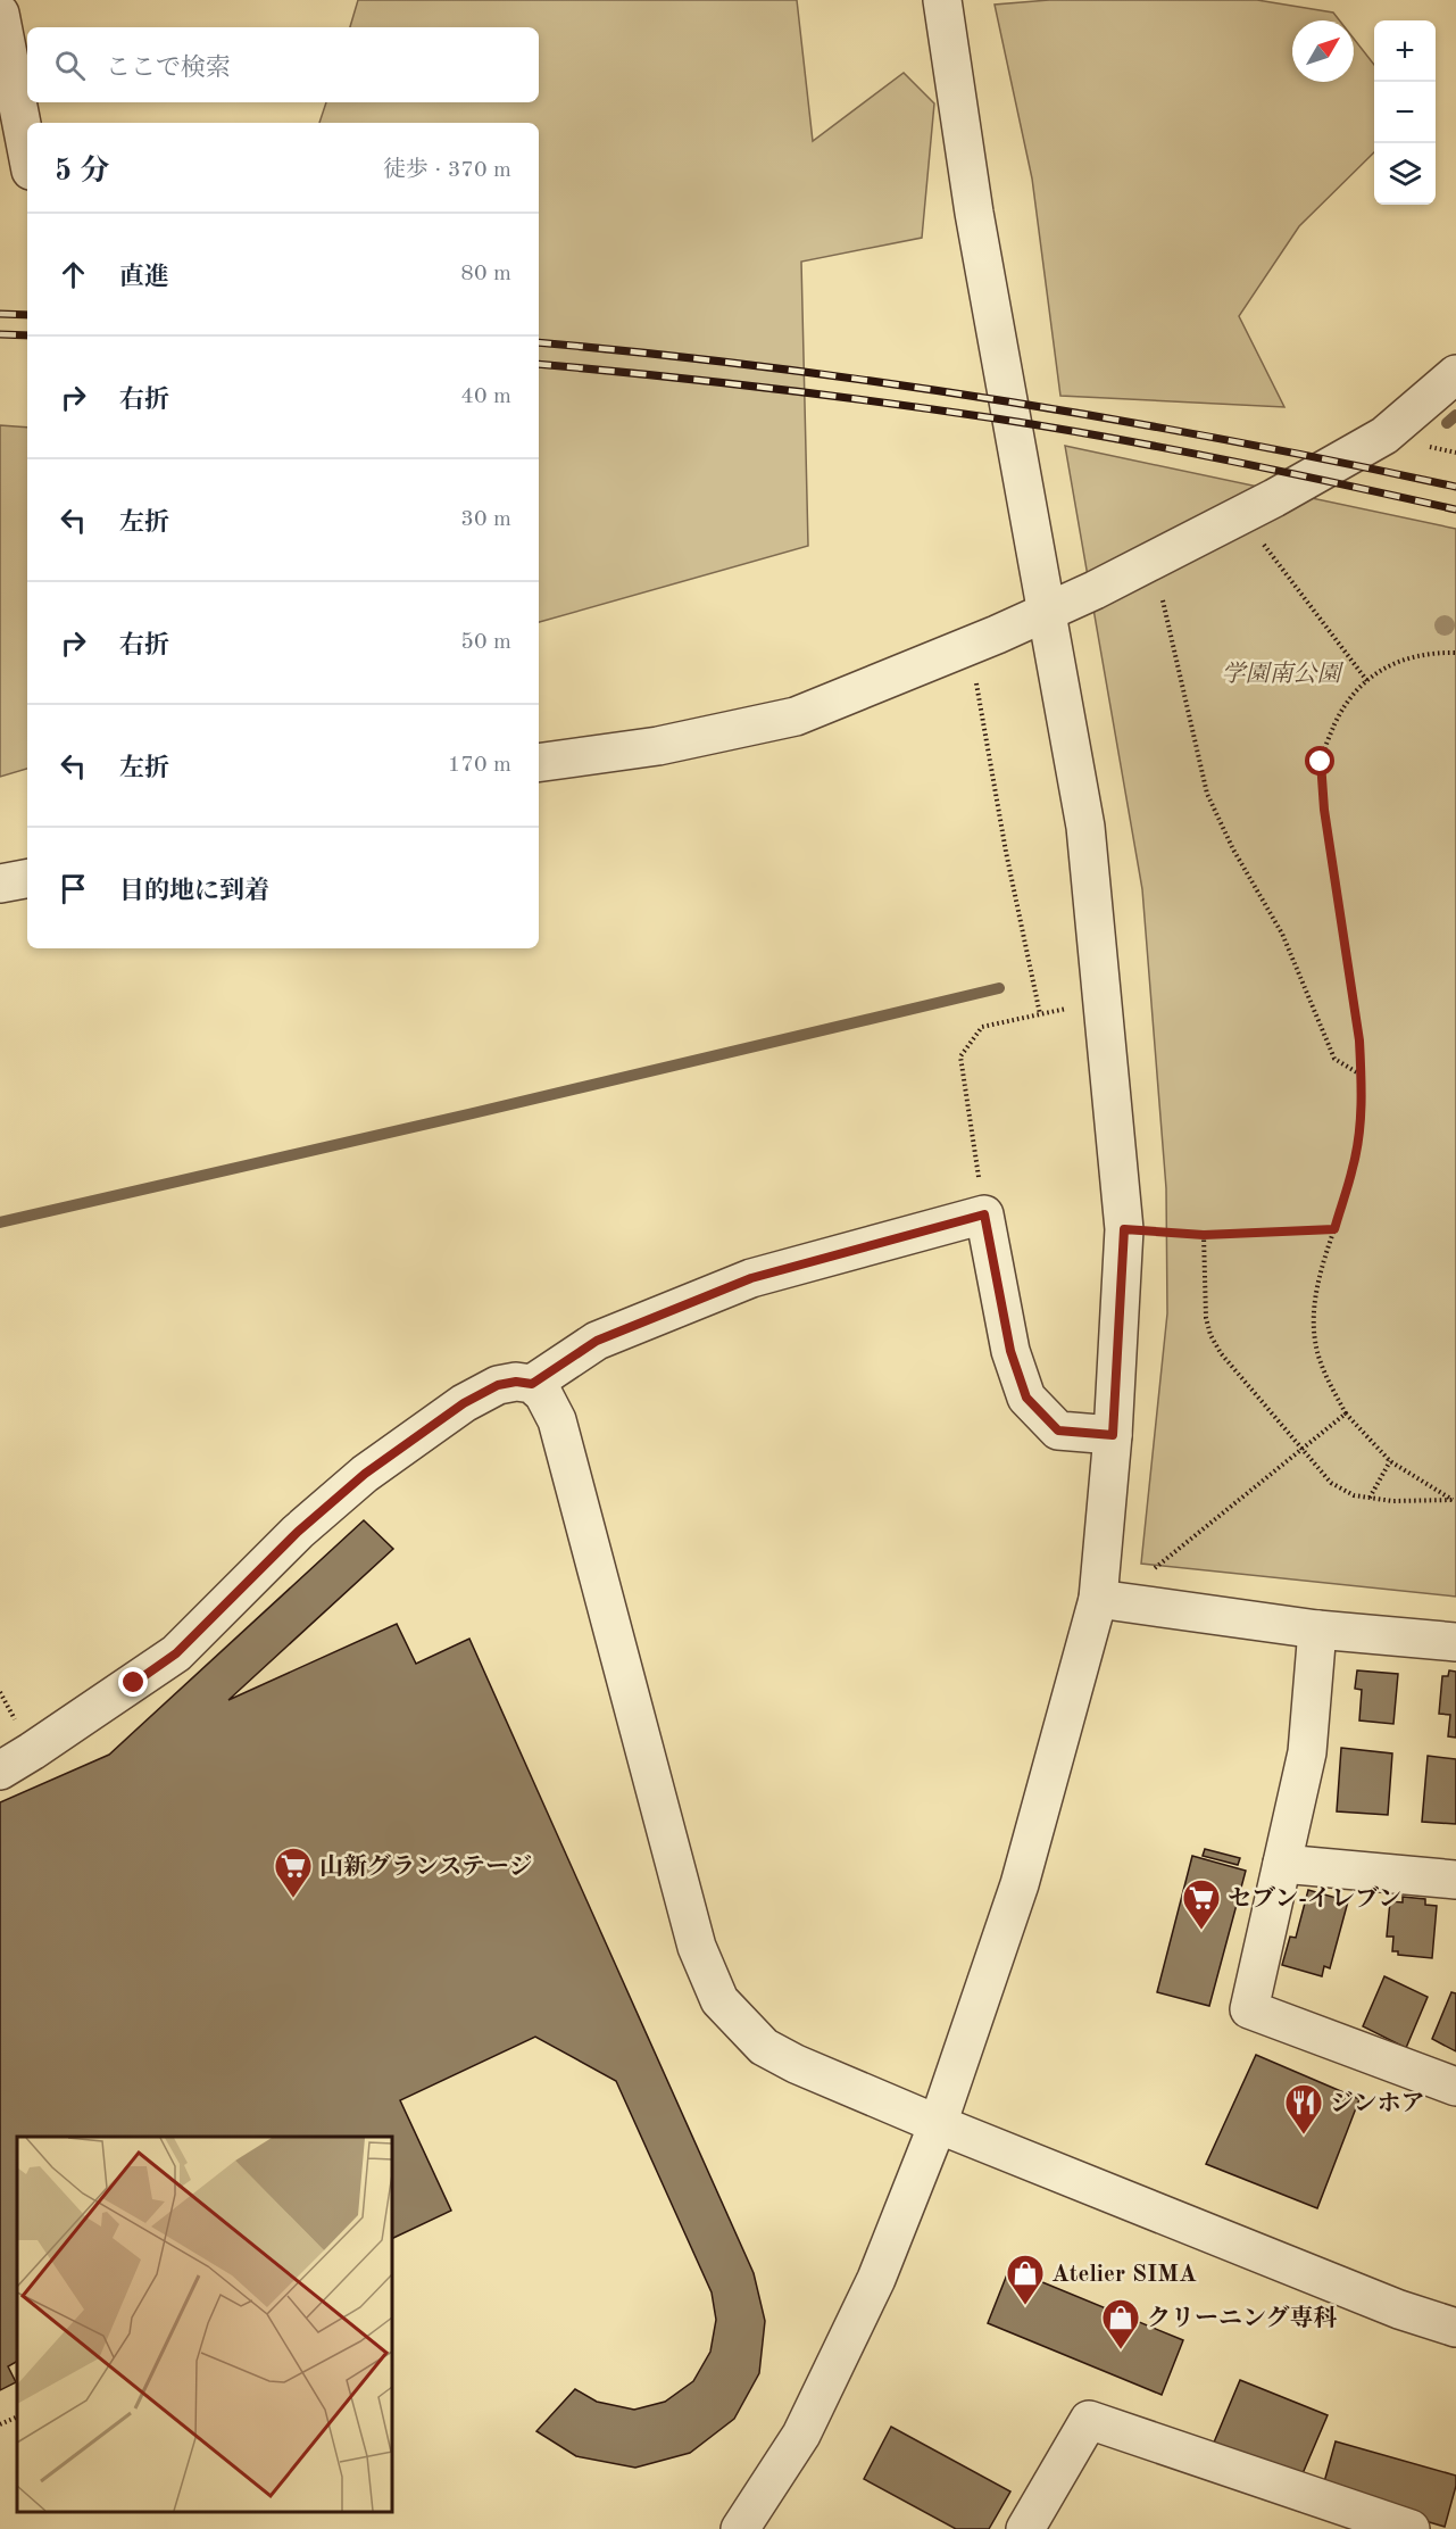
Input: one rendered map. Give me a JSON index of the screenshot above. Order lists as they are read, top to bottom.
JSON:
{
  "parks": ["学園南公園"],
  "places": {
    "supermarket": ["山新グランステージ", "セブン-イレブン"],
    "restaurant": ["ジンホア"],
    "shop": ["Atelier SIMA", "クリーニング専科"]
  },
  "north": "top right",
  "page": {
    "map_buttons": ["+", "−"],
    "search": "ここで検索",
    "heading": ["5 分", "徒歩 · 370 m"],
    "list": [
      ["直進", "80 m"],
      ["右折", "40 m"],
      ["左折", "30 m"],
      ["右折", "50 m"],
      ["左折", "170 m"],
      "目的地に到着"
    ]
  }
}
